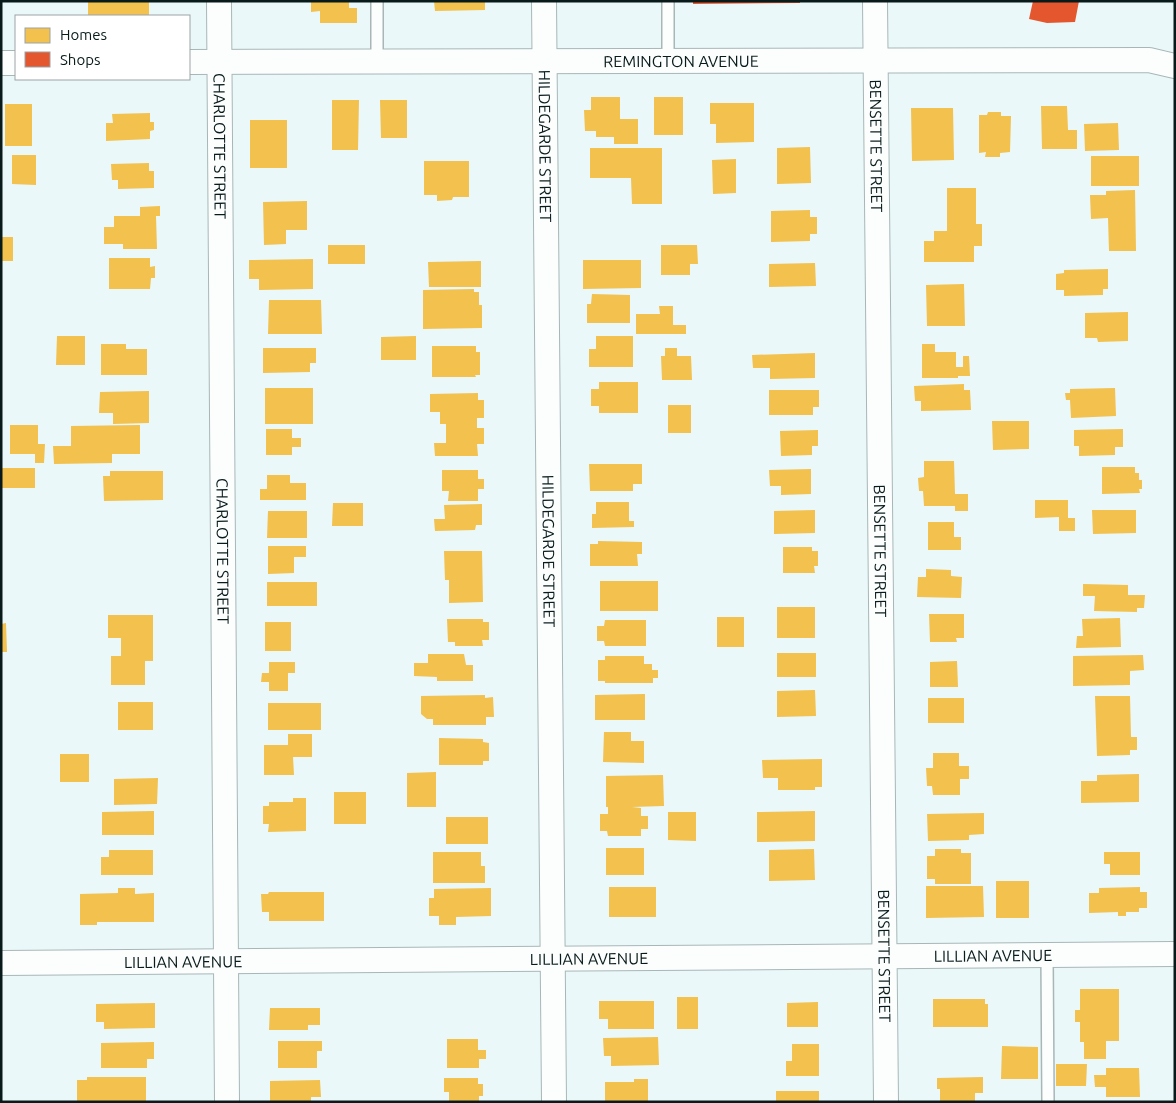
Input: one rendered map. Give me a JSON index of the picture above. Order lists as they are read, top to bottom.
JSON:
{
  "streets": {
    "street": [
      "REMINGTON AVENUE",
      "CHARLOTTE STREET",
      "HILDEGARDE STREET",
      "BENSETTE STREET",
      "LILLIAN AVENUE"
    ]
  },
  "crossings": [
    ["REMINGTON AVENUE", "CHARLOTTE STREET"],
    ["REMINGTON AVENUE", "HILDEGARDE STREET"],
    ["REMINGTON AVENUE", "BENSETTE STREET"],
    ["CHARLOTTE STREET", "LILLIAN AVENUE"],
    ["HILDEGARDE STREET", "LILLIAN AVENUE"],
    ["BENSETTE STREET", "LILLIAN AVENUE"]
  ],
  "legend": ["Homes", "Shops"]
}
